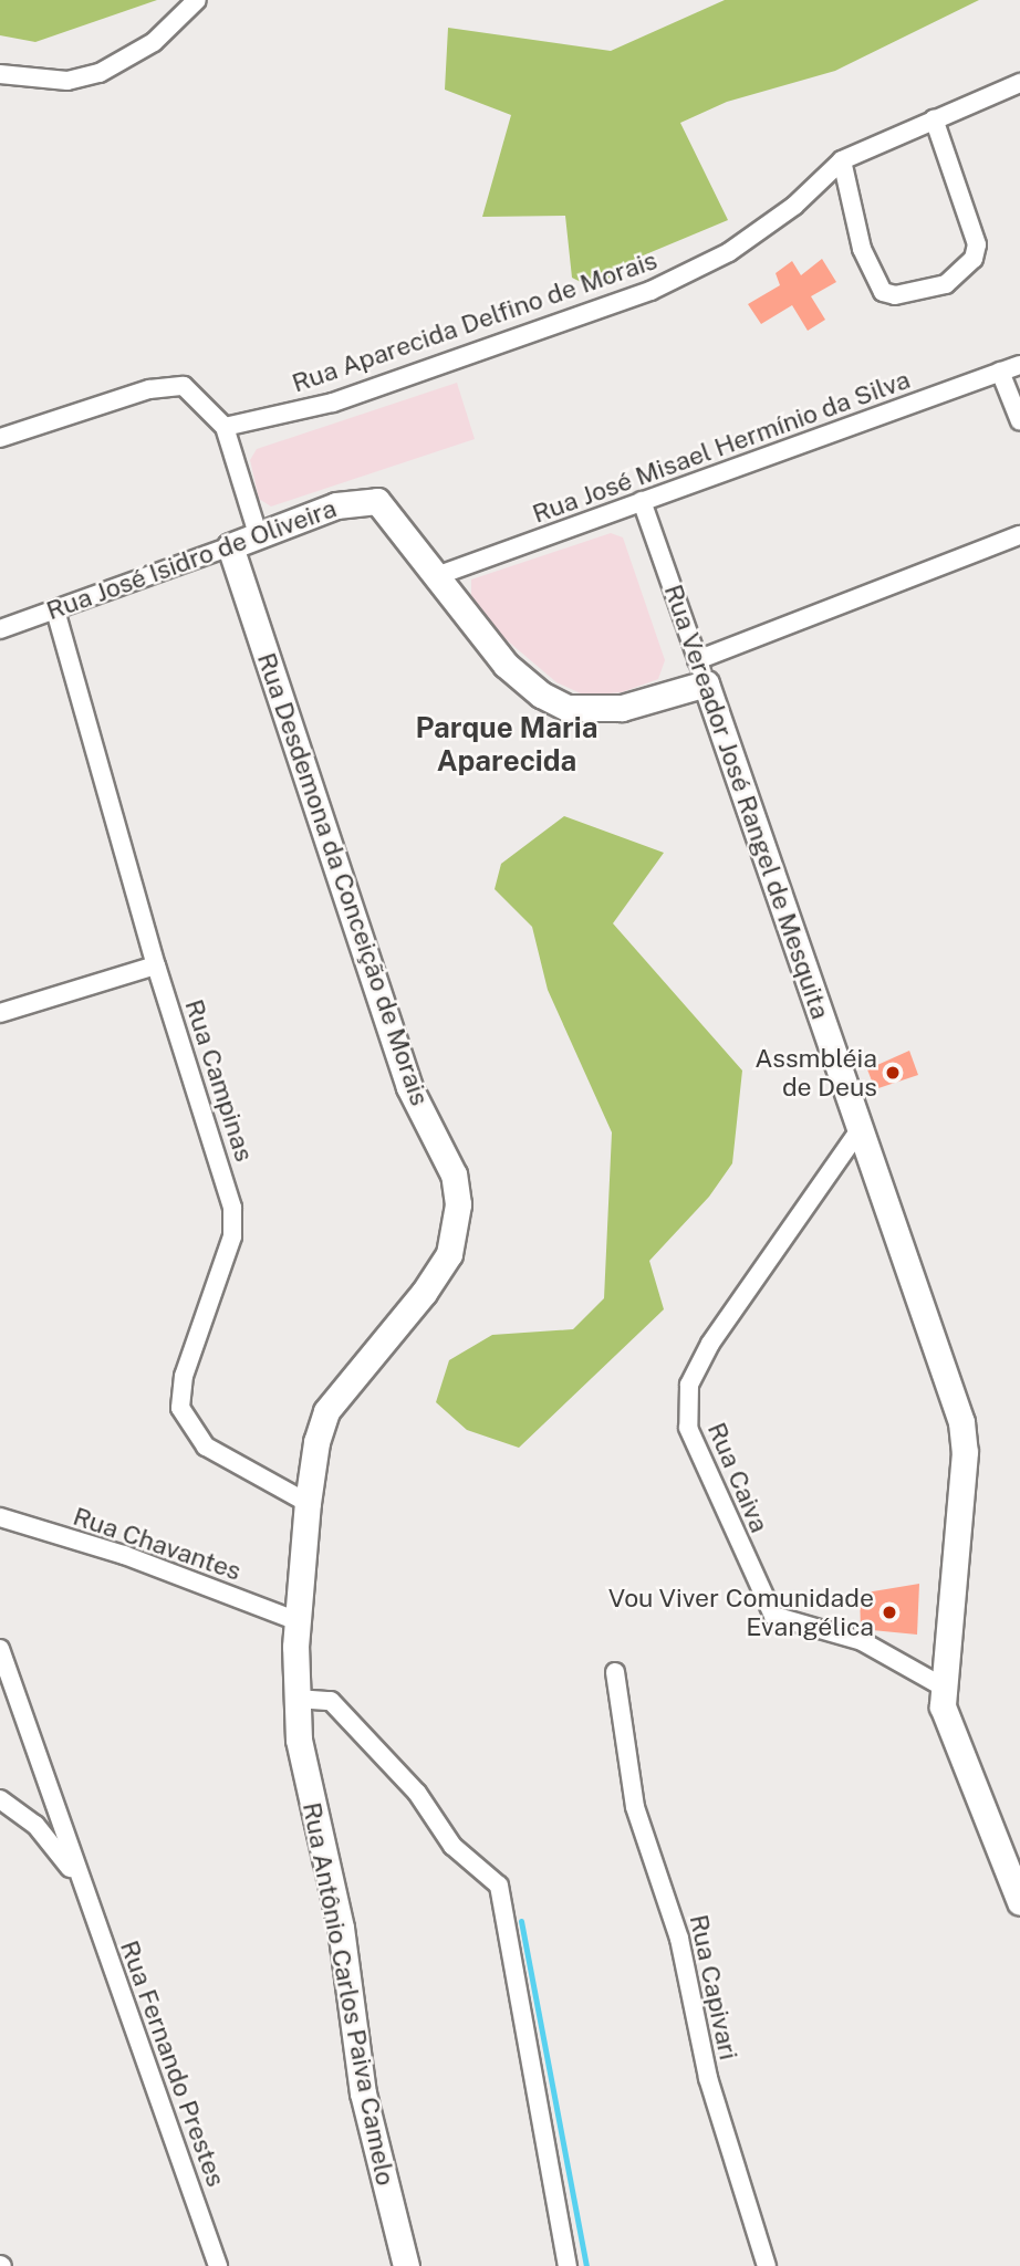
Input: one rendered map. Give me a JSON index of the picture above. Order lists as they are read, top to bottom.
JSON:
{
  "streets": {
    "street": [
      "Rua Aparecida Delfino de Morais",
      "Rua José Misael Hermínio da Silva",
      "Rua José Isidro de Oliveira",
      "Rua Vereador José Rangel de Mesquita",
      "Rua Desdemona da Conceição de Morais",
      "Rua Campinas",
      "Rua Caiva",
      "Rua Chavantes",
      "Rua Capivari",
      "Rua Antônio Carlos Paiva Camelo",
      "Rua Fernando Prestes"
    ]
  },
  "crossings": [
    ["Rua José Misael Hermínio da Silva", "Rua José Isidro de Oliveira"],
    ["Rua José Misael Hermínio da Silva", "Rua Vereador José Rangel de Mesquita"],
    ["Rua José Isidro de Oliveira", "Rua Vereador José Rangel de Mesquita"],
    ["Rua José Isidro de Oliveira", "Rua Desdemona da Conceição de Morais"],
    ["Rua José Isidro de Oliveira", "Rua Campinas"],
    ["Rua Vereador José Rangel de Mesquita", "Rua Caiva"],
    ["Rua Desdemona da Conceição de Morais", "Rua Antônio Carlos Paiva Camelo"],
    ["Rua Campinas", "Rua Antônio Carlos Paiva Camelo"],
    ["Rua Chavantes", "Rua Antônio Carlos Paiva Camelo"]
  ],
  "districts": ["Parque Maria Aparecida"],
  "places": ["Assmbléia de Deus", "Vou Viver Comunidade Evangélica"]
}
